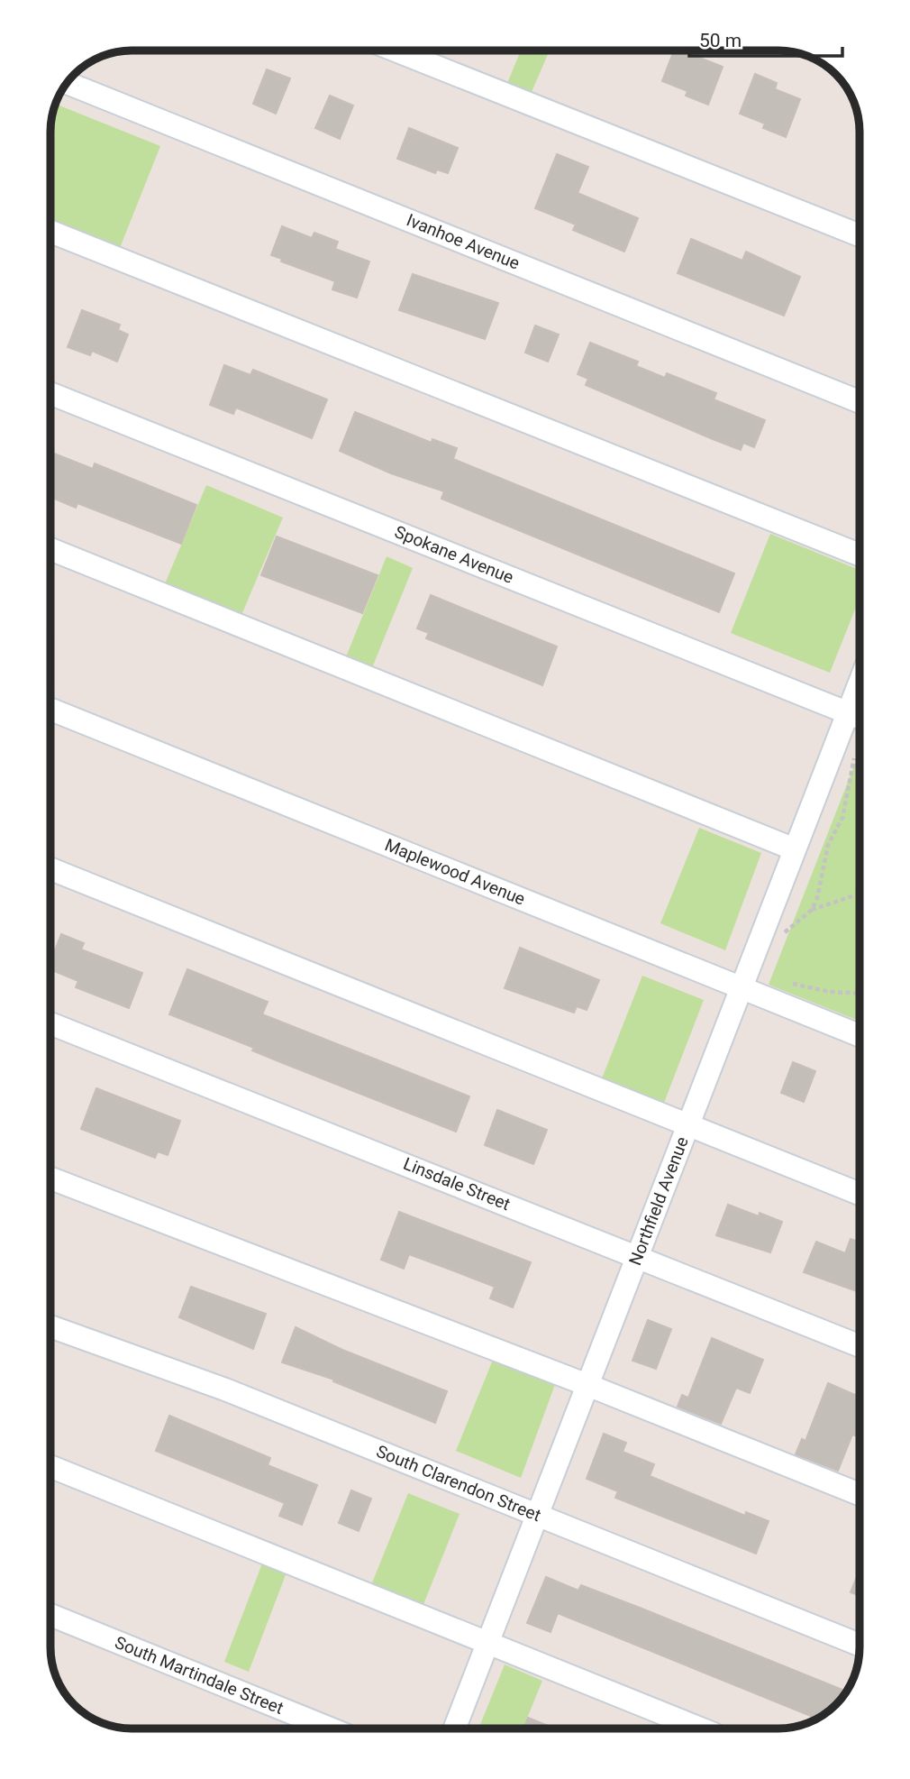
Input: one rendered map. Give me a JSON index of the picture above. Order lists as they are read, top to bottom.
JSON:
{
  "streets": {
    "street": [
      "Ivanhoe Avenue",
      "Spokane Avenue",
      "Maplewood Avenue",
      "Linsdale Street",
      "Northfield Avenue",
      "South Clarendon Street",
      "South Martindale Street"
    ]
  },
  "crossings": [
    ["Spokane Avenue", "Northfield Avenue"],
    ["Maplewood Avenue", "Northfield Avenue"],
    ["Linsdale Street", "Northfield Avenue"],
    ["Northfield Avenue", "South Clarendon Street"]
  ],
  "scale_bar": "50 m"
}
